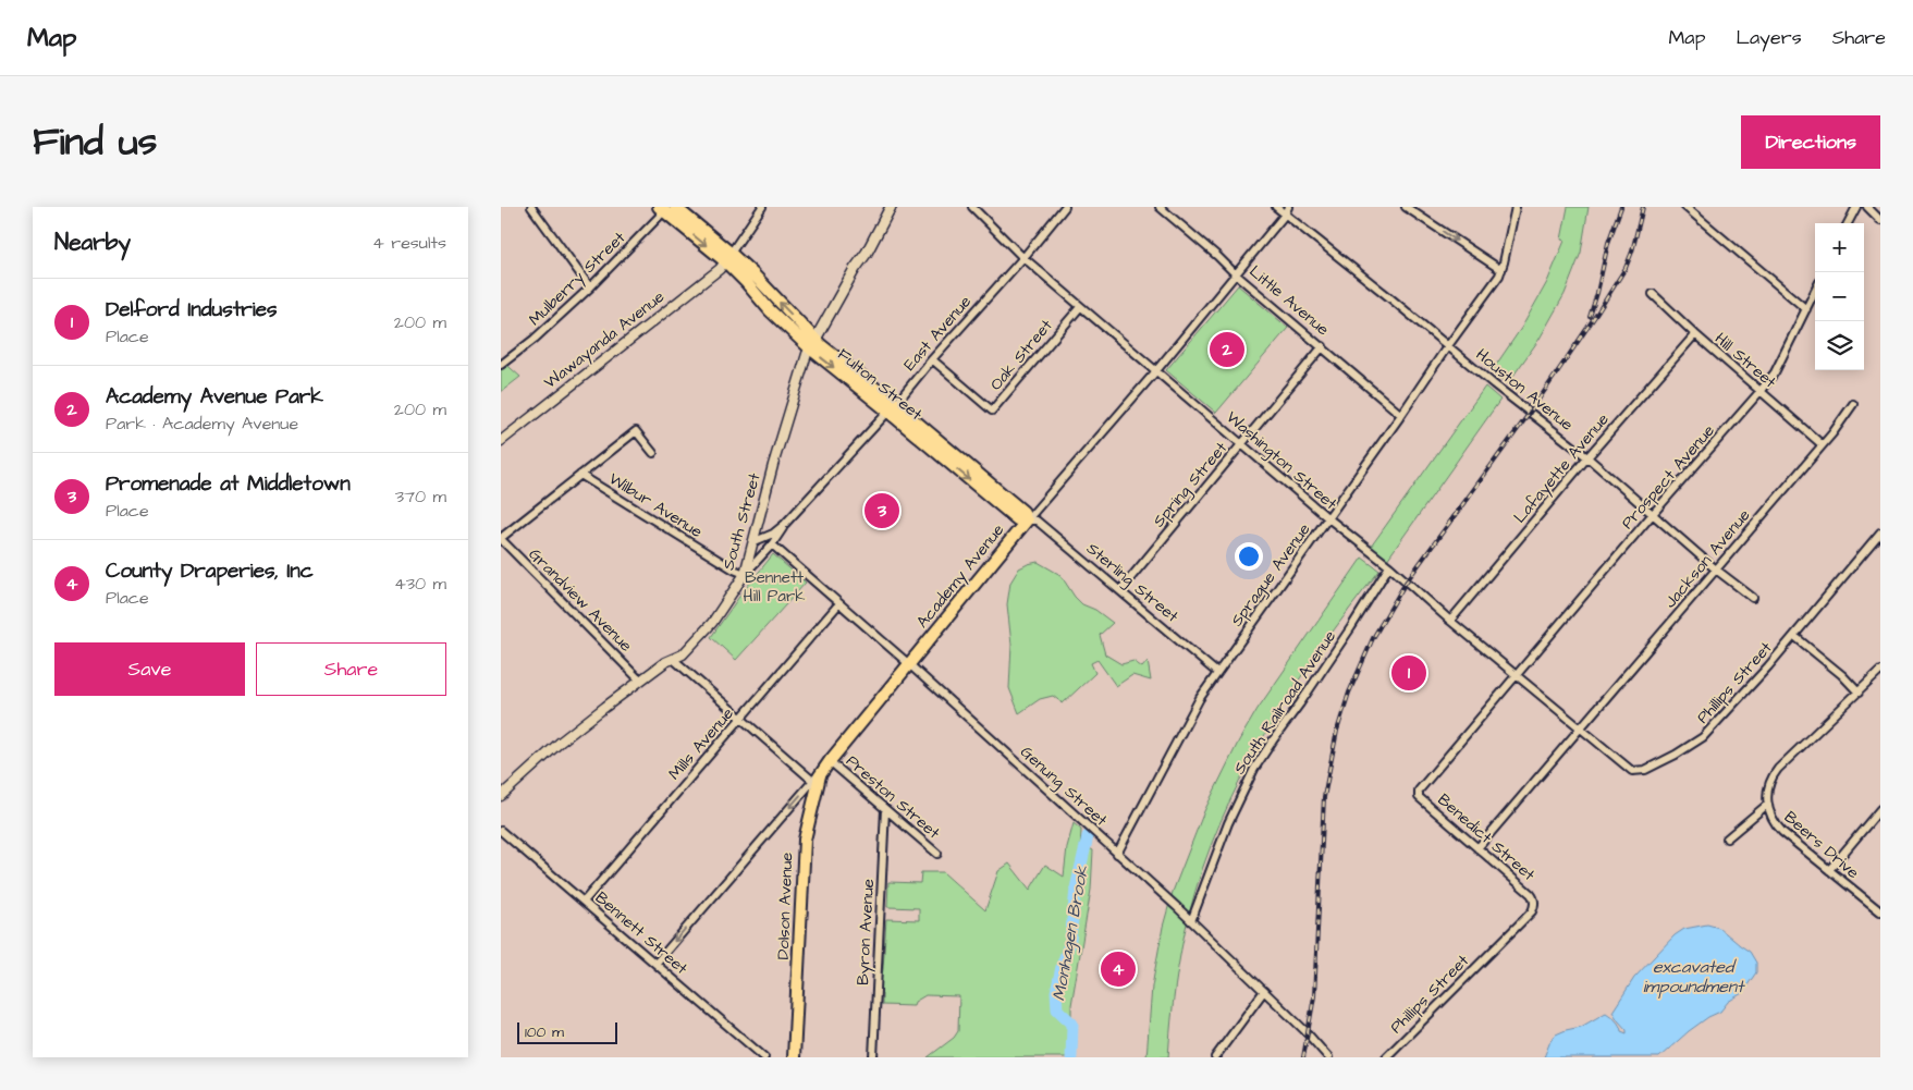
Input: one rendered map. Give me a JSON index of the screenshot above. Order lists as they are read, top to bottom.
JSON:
{
  "streets": {
    "main road": [
      "Fulton Street",
      "South Street",
      "Academy Avenue",
      "Dolson Avenue"
    ],
    "street": [
      "Mulberry Street",
      "Little Avenue",
      "East Avenue",
      "Wawayanda Avenue",
      "Oak Street",
      "Hill Street",
      "Houston Avenue",
      "Washington Street",
      "Lafayette Avenue",
      "Prospect Avenue",
      "Spring Street",
      "Wilbur Avenue",
      "Jackson Avenue",
      "Sprague Avenue",
      "Sterling Street",
      "Grandview Avenue",
      "Phillips Street",
      "South Railroad Avenue",
      "Mills Avenue",
      "Genung Street",
      "Preston Street",
      "Benedict Street",
      "Beers Drive",
      "Byron Avenue",
      "Bennett Street"
    ]
  },
  "crossings": [
    ["Mulberry Street", "Fulton Street"],
    ["Little Avenue", "Spring Street"],
    ["Little Avenue", "Sprague Avenue"],
    ["Little Avenue", "Academy Avenue"],
    ["East Avenue", "Oak Street"],
    ["East Avenue", "Fulton Street"],
    ["East Avenue", "Washington Street"],
    ["East Avenue", "Wilbur Avenue"],
    ["East Avenue", "South Street"],
    ["East Avenue", "Genung Street"],
    ["Wawayanda Avenue", "Fulton Street"],
    ["Oak Street", "Washington Street"],
    ["Hill Street", "Lafayette Avenue"],
    ["Hill Street", "Prospect Avenue"],
    ["Hill Street", "Jackson Avenue"],
    ["Fulton Street", "South Street"],
    ["Fulton Street", "Academy Avenue"],
    ["Fulton Street", "Sterling Street"],
    ["Houston Avenue", "Lafayette Avenue"],
    ["Houston Avenue", "Prospect Avenue"],
    ["Houston Avenue", "Jackson Avenue"],
    ["Houston Avenue", "Sprague Avenue"],
    ["Houston Avenue", "Academy Avenue"],
    ["Washington Street", "Lafayette Avenue"],
    ["Washington Street", "Prospect Avenue"],
    ["Washington Street", "Spring Street"],
    ["Washington Street", "Jackson Avenue"],
    ["Washington Street", "Sprague Avenue"],
    ["Washington Street", "Academy Avenue"],
    ["Washington Street", "Phillips Street"],
    ["Washington Street", "South Railroad Avenue"],
    ["Prospect Avenue", "Benedict Street"],
    ["Spring Street", "Sterling Street"],
    ["Wilbur Avenue", "South Street"],
    ["South Street", "Grandview Avenue"],
    ["Jackson Avenue", "Phillips Street"],
    ["Jackson Avenue", "Benedict Street"],
    ["Sprague Avenue", "Sterling Street"],
    ["Sprague Avenue", "Genung Street"],
    ["Academy Avenue", "Sterling Street"],
    ["Academy Avenue", "Genung Street"],
    ["Academy Avenue", "Preston Street"],
    ["Academy Avenue", "Dolson Avenue"],
    ["Phillips Street", "Benedict Street"],
    ["South Railroad Avenue", "Genung Street"],
    ["Mills Avenue", "Genung Street"],
    ["Mills Avenue", "Bennett Street"],
    ["Preston Street", "Dolson Avenue"],
    ["Preston Street", "Byron Avenue"]
  ],
  "water": ["Monhagen Brook", "excavated impoundment"],
  "parks": ["Bennett Hill Park"],
  "scale_bar": "100 m",
  "page": {
    "header": "Map",
    "nav": ["Map", "Layers", "Share"],
    "title": "Find us",
    "buttons": [
      "Directions",
      ["Save", "Share"]
    ],
    "heading": ["Nearby", "4 results"],
    "map_buttons": ["+", "−"],
    "list": [
      {
        "mark": "1",
        "name": "Delford Industries",
        "note": "Place",
        "value": "200 m"
      },
      {
        "mark": "2",
        "name": "Academy Avenue Park",
        "note": "Park · Academy Avenue",
        "value": "200 m"
      },
      {
        "mark": "3",
        "name": "Promenade at Middletown",
        "note": "Place",
        "value": "370 m"
      },
      {
        "mark": "4",
        "name": "County Draperies, Inc",
        "note": "Place",
        "value": "430 m"
      }
    ],
    "pins": [
      "2",
      "3",
      "1",
      "4"
    ],
    "scale": "100 m"
  }
}
